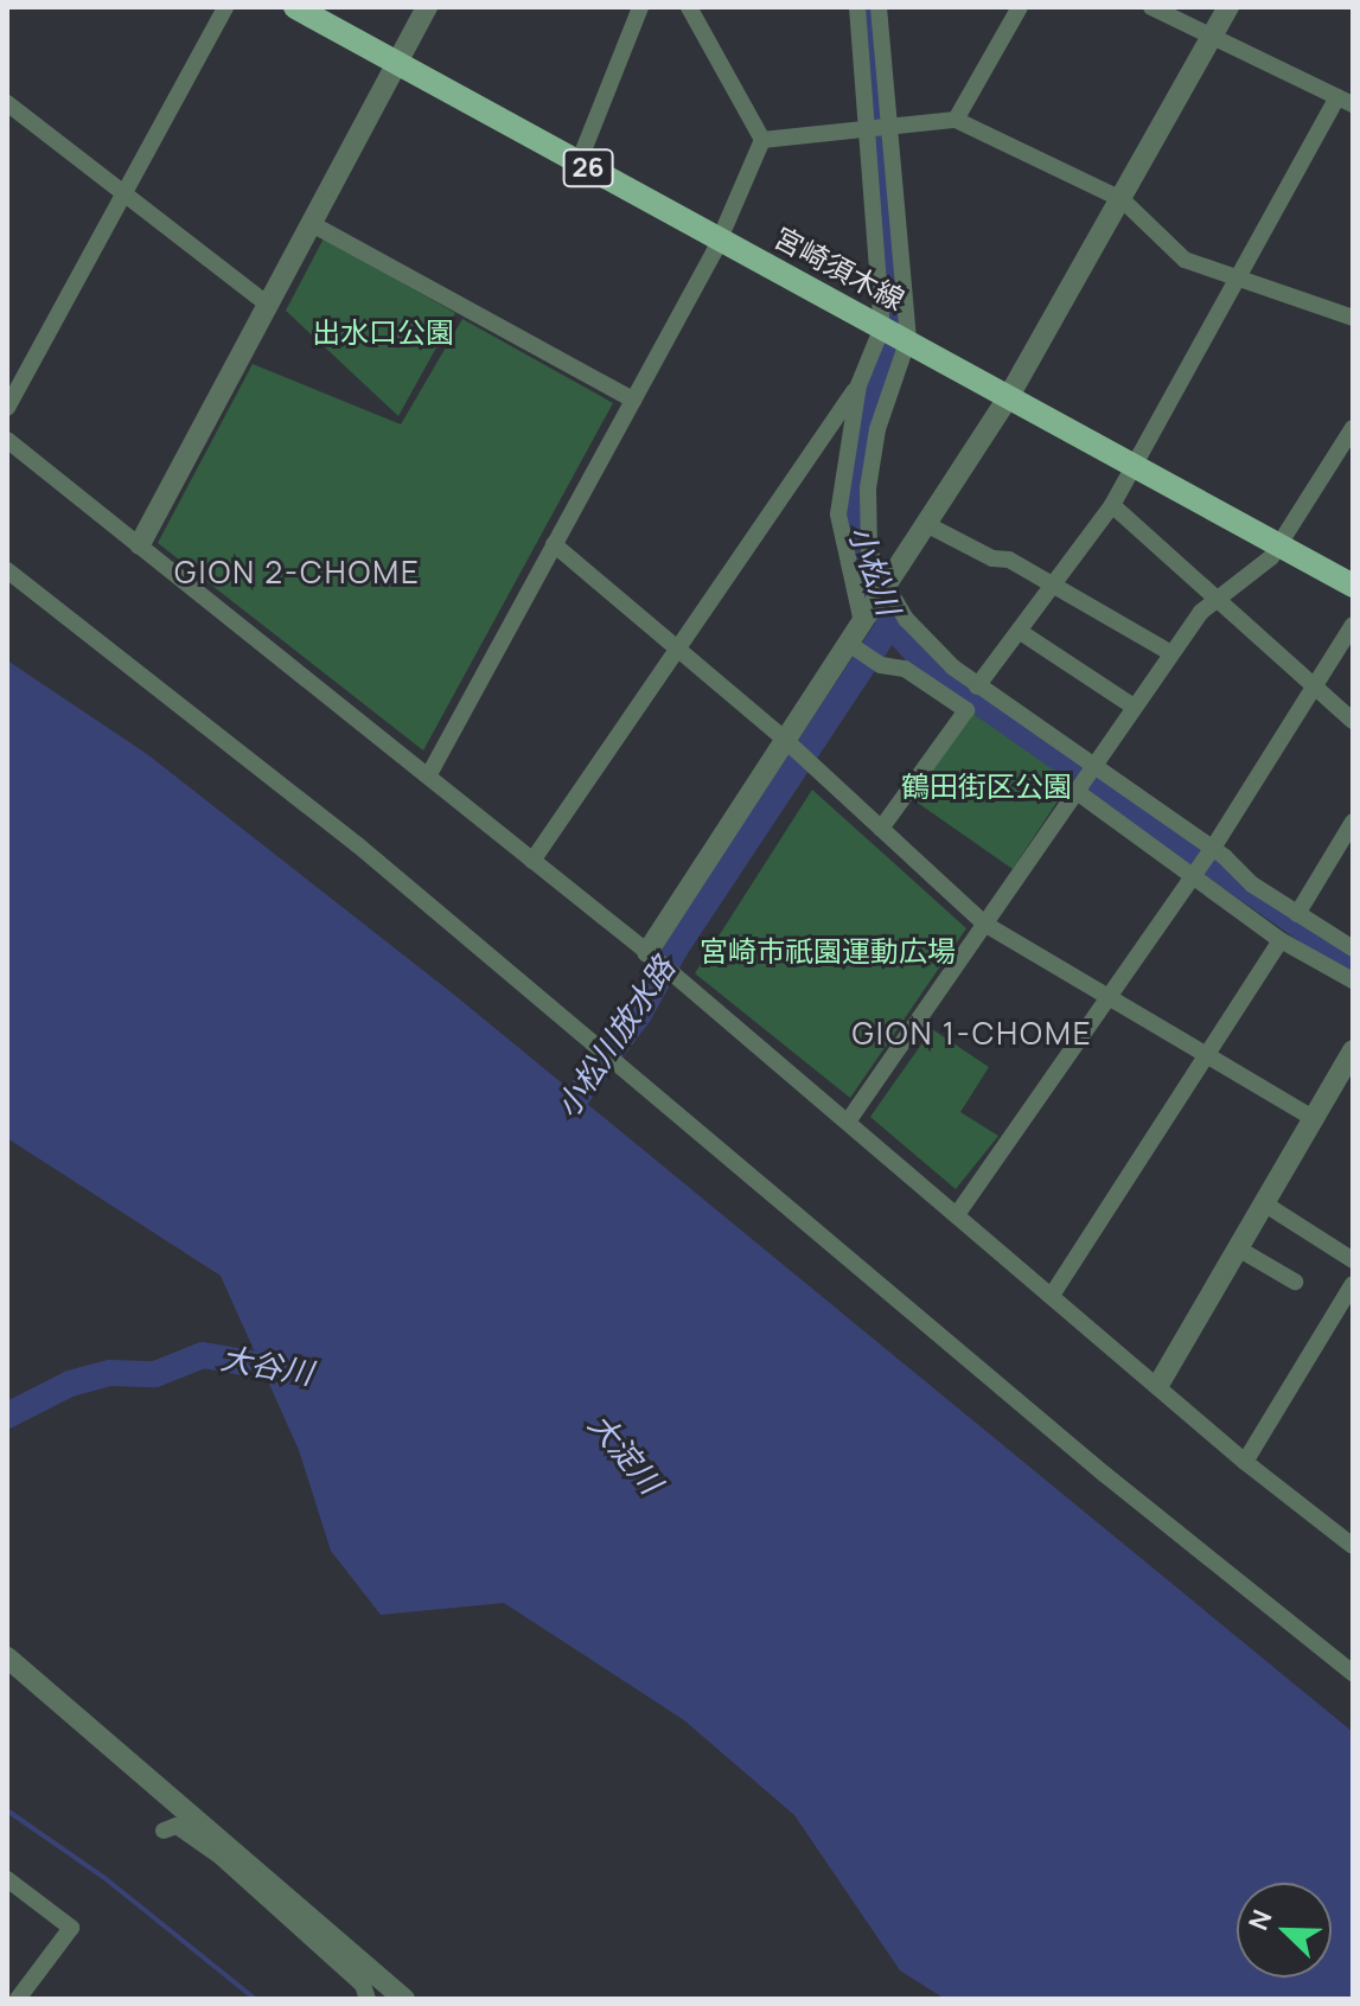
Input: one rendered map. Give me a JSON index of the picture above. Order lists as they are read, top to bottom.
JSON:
{
  "streets": {
    "main road": ["26", "宮崎須木線"]
  },
  "districts": ["GION 2-CHOME", "GION 1-CHOME"],
  "water": [
    "小松川",
    "小松川放水路",
    "大谷川",
    "大淀川"
  ],
  "parks": ["出水口公園", "鶴田街区公園", "宮崎市祇園運動広場"],
  "north": "top left"
}
